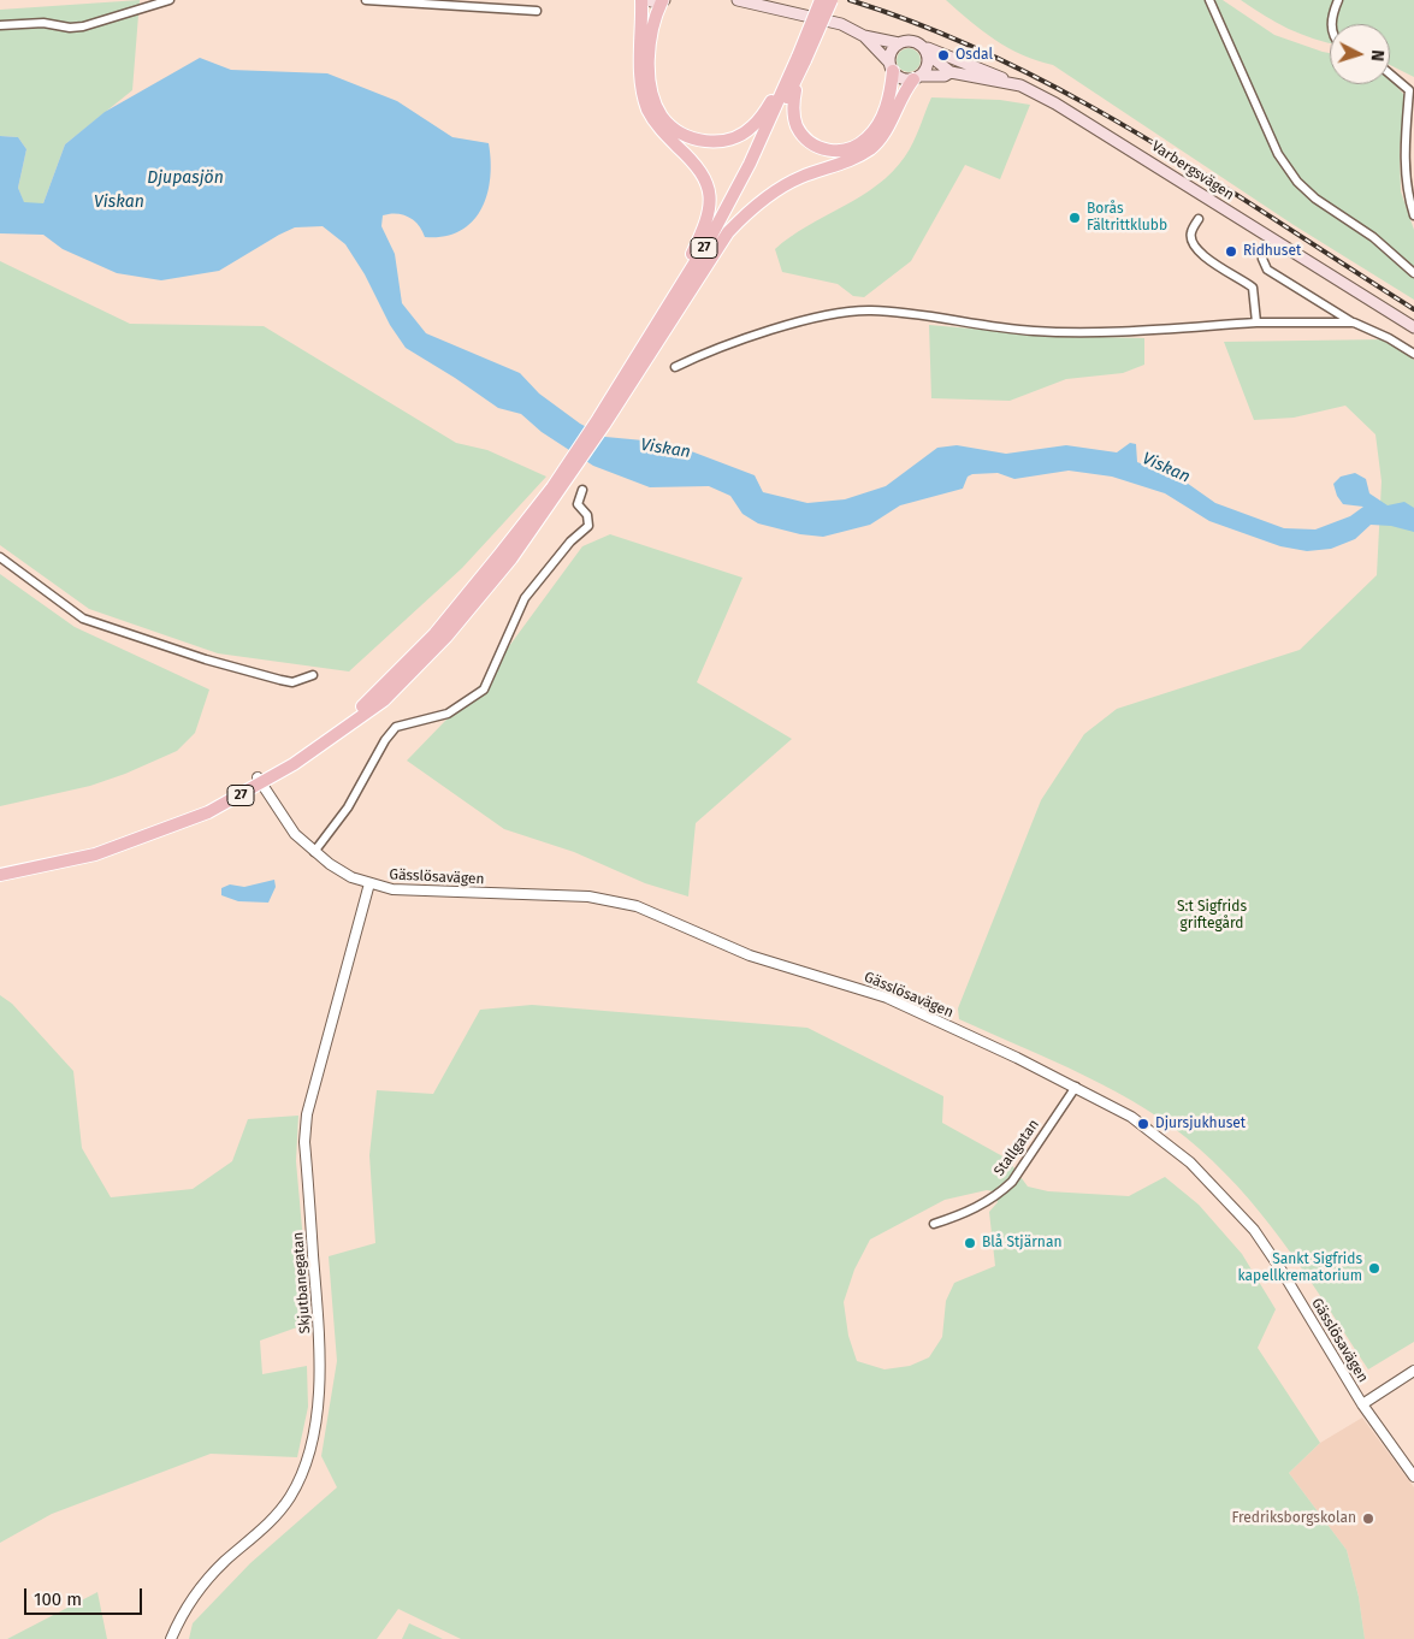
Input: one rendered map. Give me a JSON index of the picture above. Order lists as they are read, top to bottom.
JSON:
{
  "streets": {
    "main road": ["Varbergsvägen", "27"],
    "street": ["Gässlösavägen", "Stallgatan", "Skjutbanegatan"]
  },
  "crossings": [
    ["27", "Gässlösavägen"],
    ["Gässlösavägen", "Stallgatan"],
    ["Gässlösavägen", "Skjutbanegatan"]
  ],
  "water": ["Djupasjön", "Viskan"],
  "parks": ["S:t Sigfrids griftegård"],
  "places": [
    "Osdal",
    "Borås Fältrittklubb",
    "Ridhuset",
    "Djursjukhuset",
    "Blå Stjärnan",
    "Sankt Sigfrids kapellkrematorium",
    "Fredriksborgskolan"
  ],
  "scale_bar": "100 m",
  "north": "right"
}
